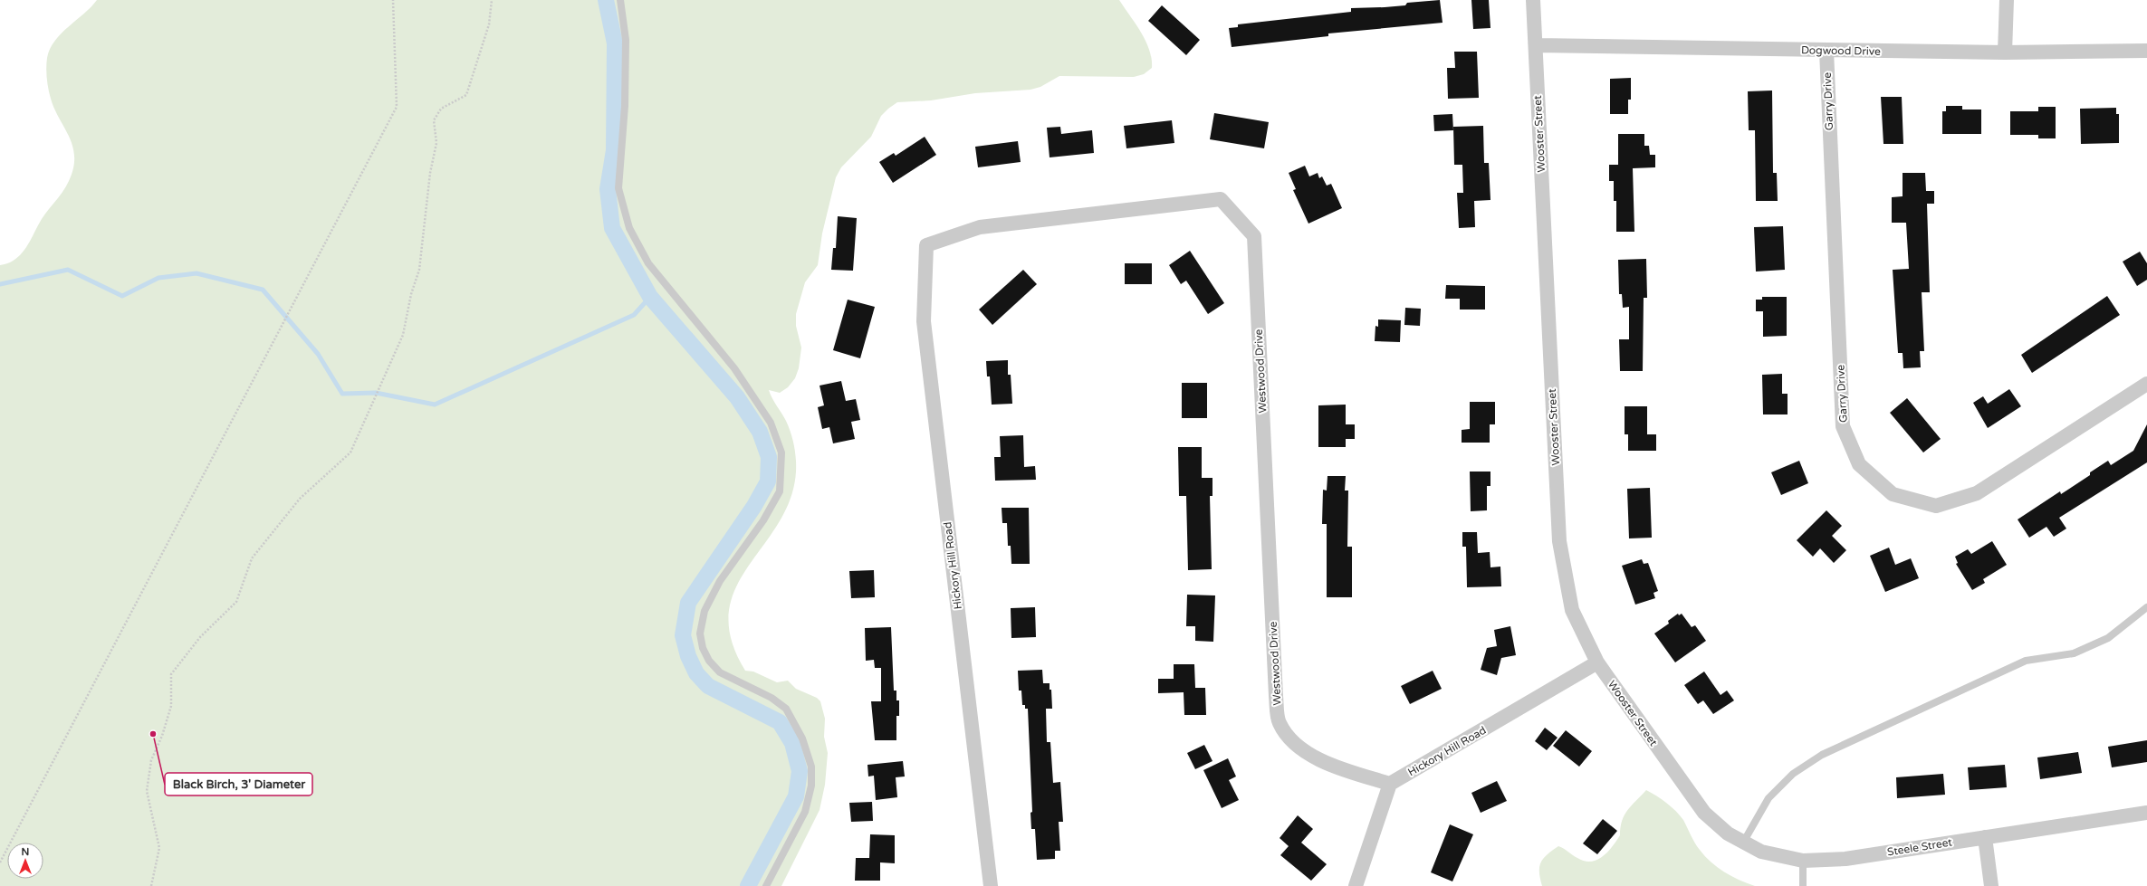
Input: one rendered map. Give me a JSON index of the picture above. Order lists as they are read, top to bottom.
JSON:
{
  "streets": {
    "street": [
      "Dogwood Drive",
      "Garry Drive",
      "Wooster Street",
      "Westwood Drive",
      "Hickory Hill Road",
      "Steele Street"
    ]
  },
  "crossings": [
    ["Dogwood Drive", "Garry Drive"],
    ["Dogwood Drive", "Wooster Street"],
    ["Wooster Street", "Hickory Hill Road"],
    ["Wooster Street", "Steele Street"],
    ["Westwood Drive", "Hickory Hill Road"]
  ],
  "places": ["Black Birch, 3' Diameter"],
  "north": "top"
}
